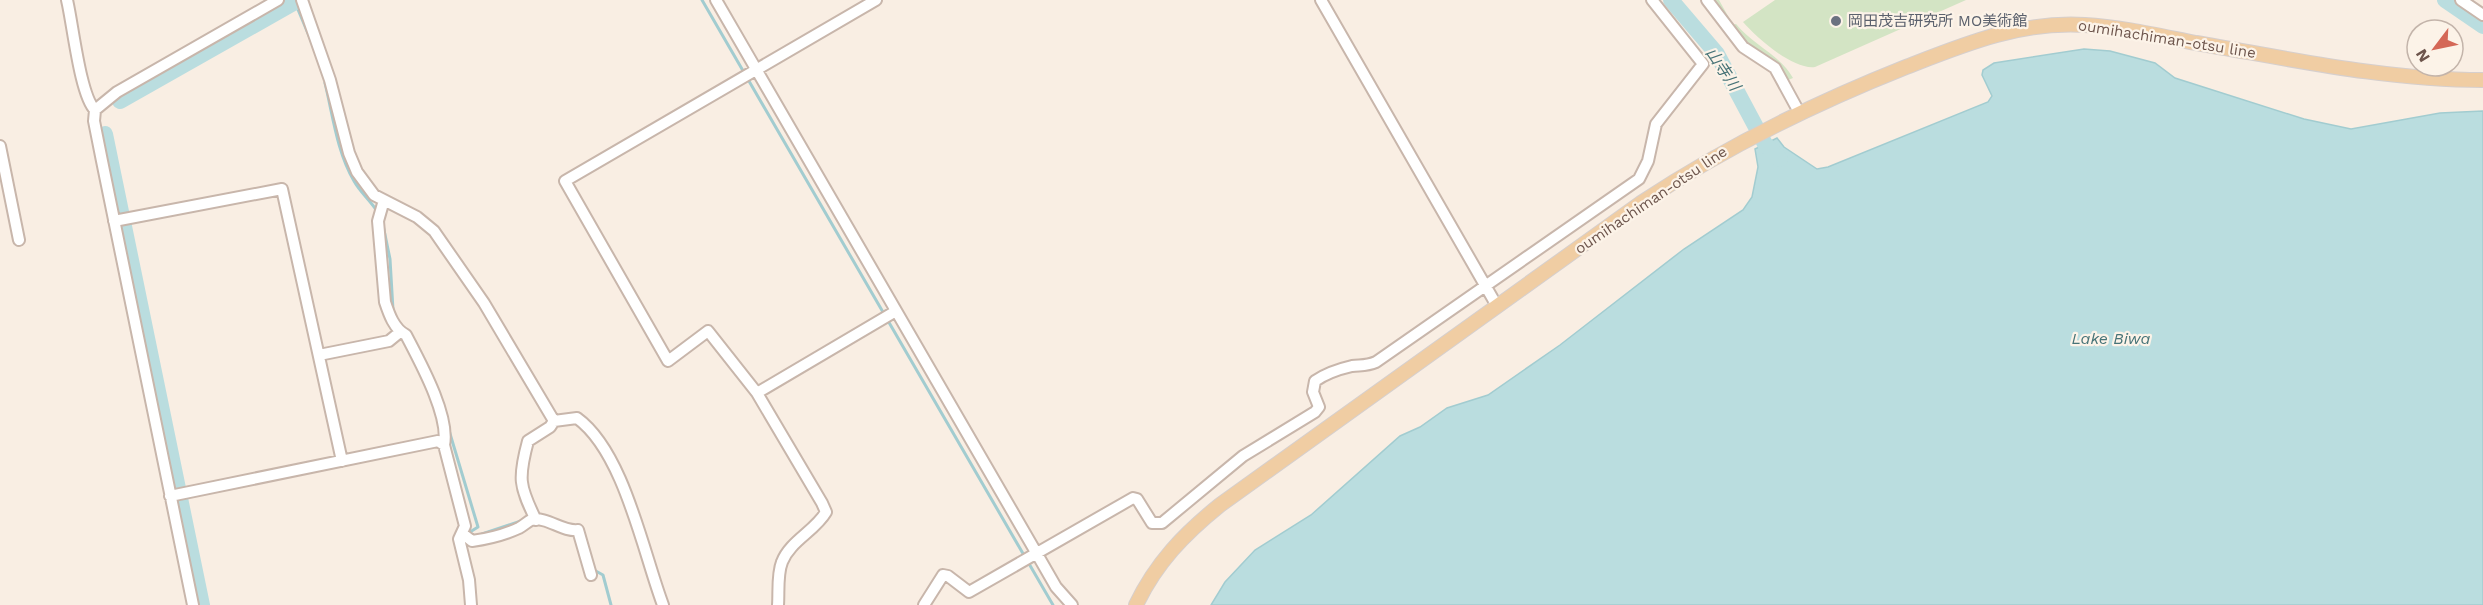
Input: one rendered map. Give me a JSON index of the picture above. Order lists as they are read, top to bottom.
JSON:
{
  "streets": {
    "main road": ["oumihachiman-otsu line"]
  },
  "water": ["山寺川", "Lake Biwa"],
  "places": ["岡田茂吉研究所 MO美術館"],
  "north": "bottom left"
}
